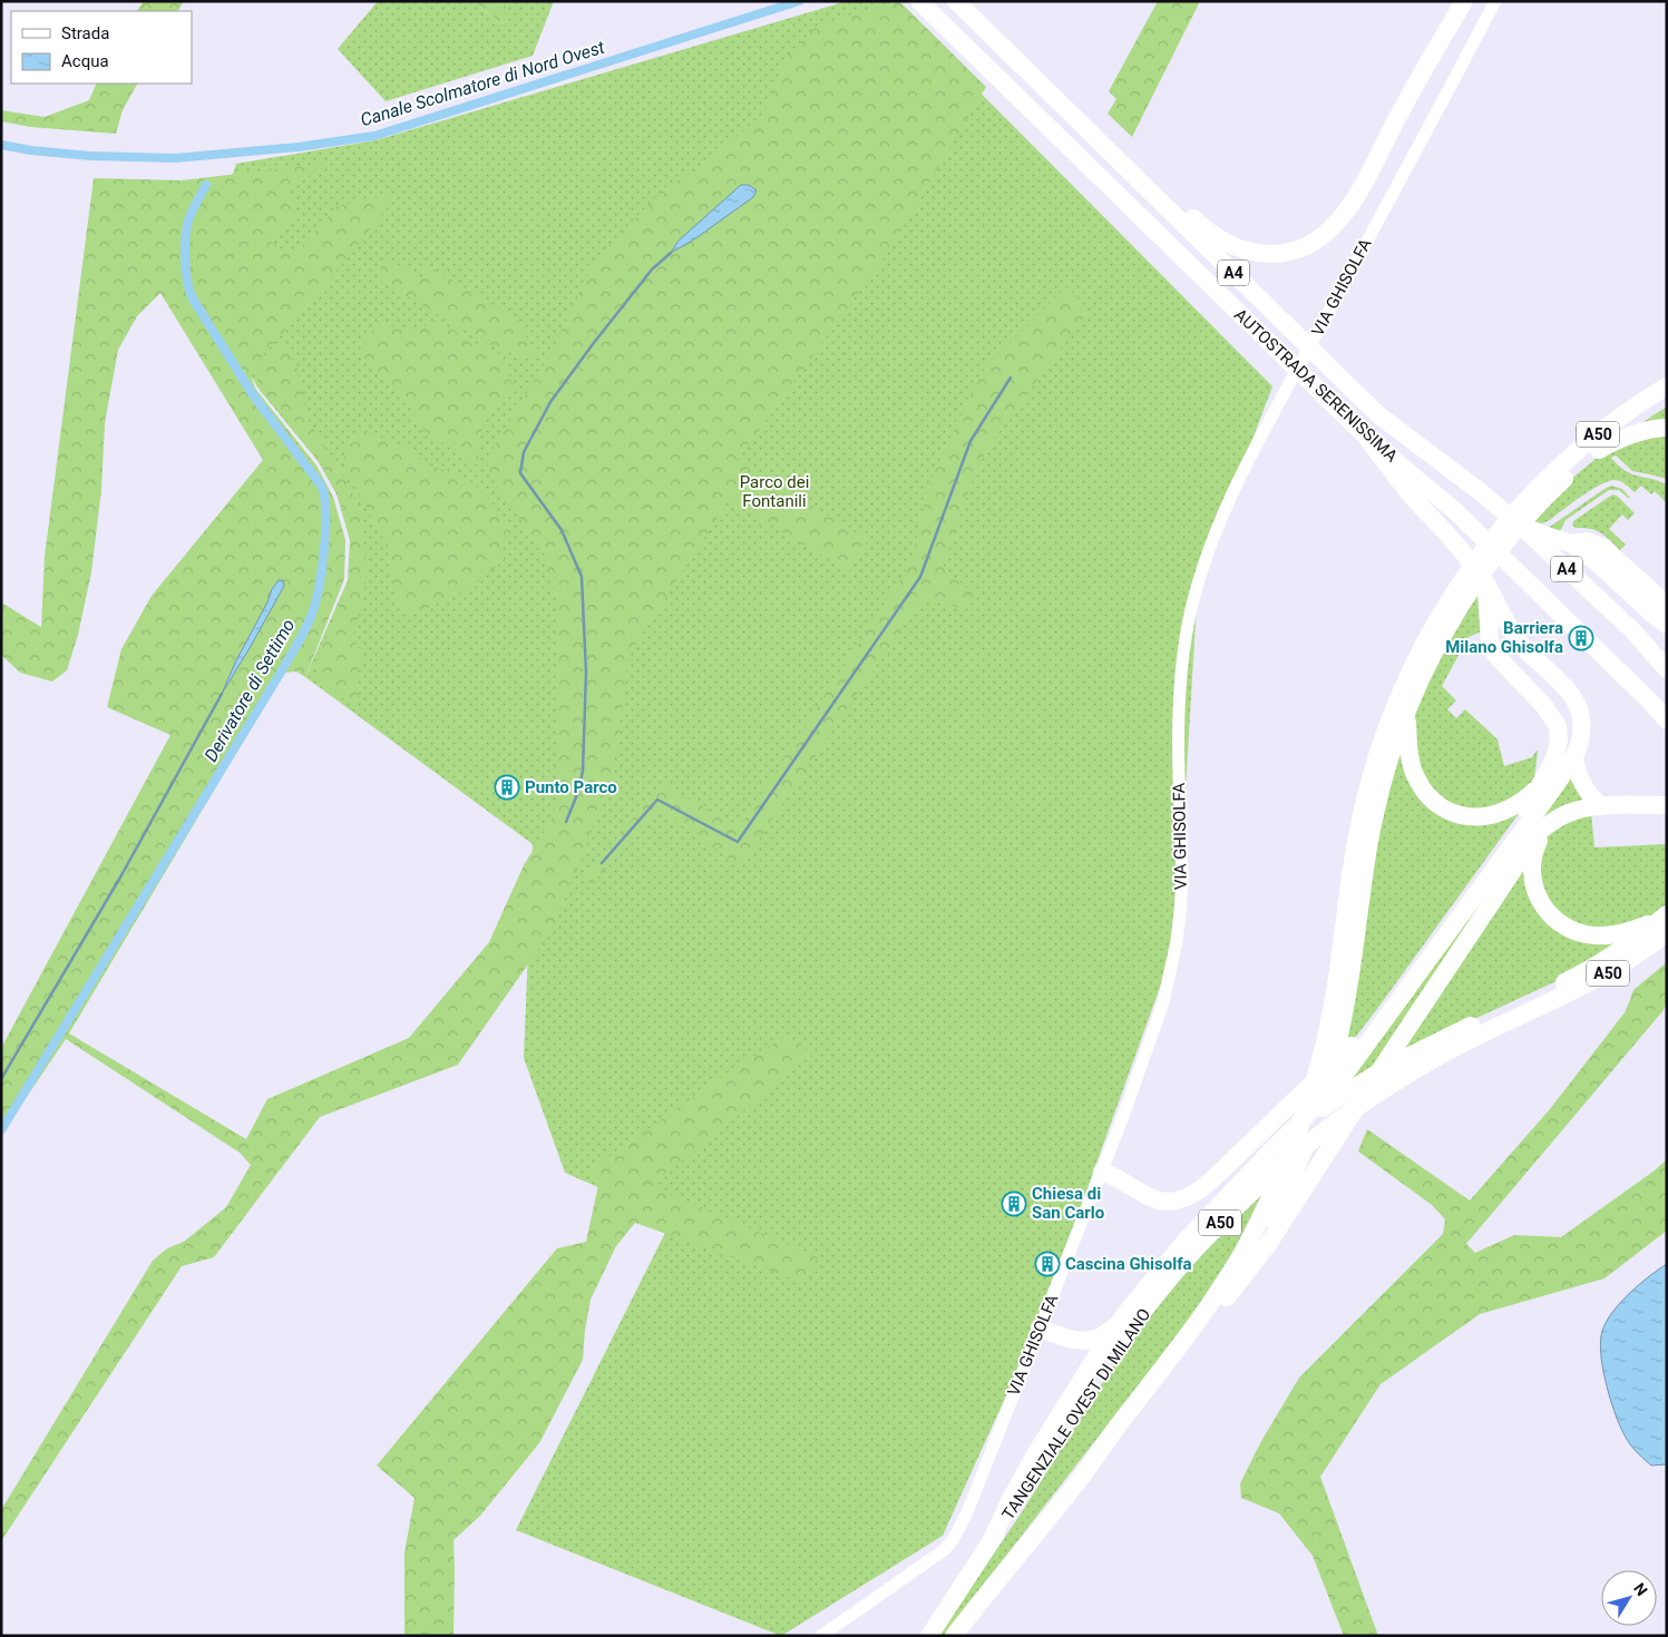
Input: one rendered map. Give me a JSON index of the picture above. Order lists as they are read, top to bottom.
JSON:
{
  "streets": {
    "highway": [
      "A4",
      "AUTOSTRADA SERENISSIMA",
      "A50",
      "TANGENZIALE OVEST DI MILANO"
    ],
    "street": ["VIA GHISOLFA"]
  },
  "crossings": [
    ["A50", "TANGENZIALE OVEST DI MILANO"]
  ],
  "water": ["Canale Scolmatore di Nord Ovest", "Derivatore di Settimo"],
  "parks": ["Parco dei Fontanili"],
  "places": {
    "building": [
      "Barriera Milano Ghisolfa",
      "Punto Parco",
      "Chiesa di San Carlo",
      "Cascina Ghisolfa"
    ]
  },
  "legend": ["Strada", "Acqua"],
  "north": "top right"
}
